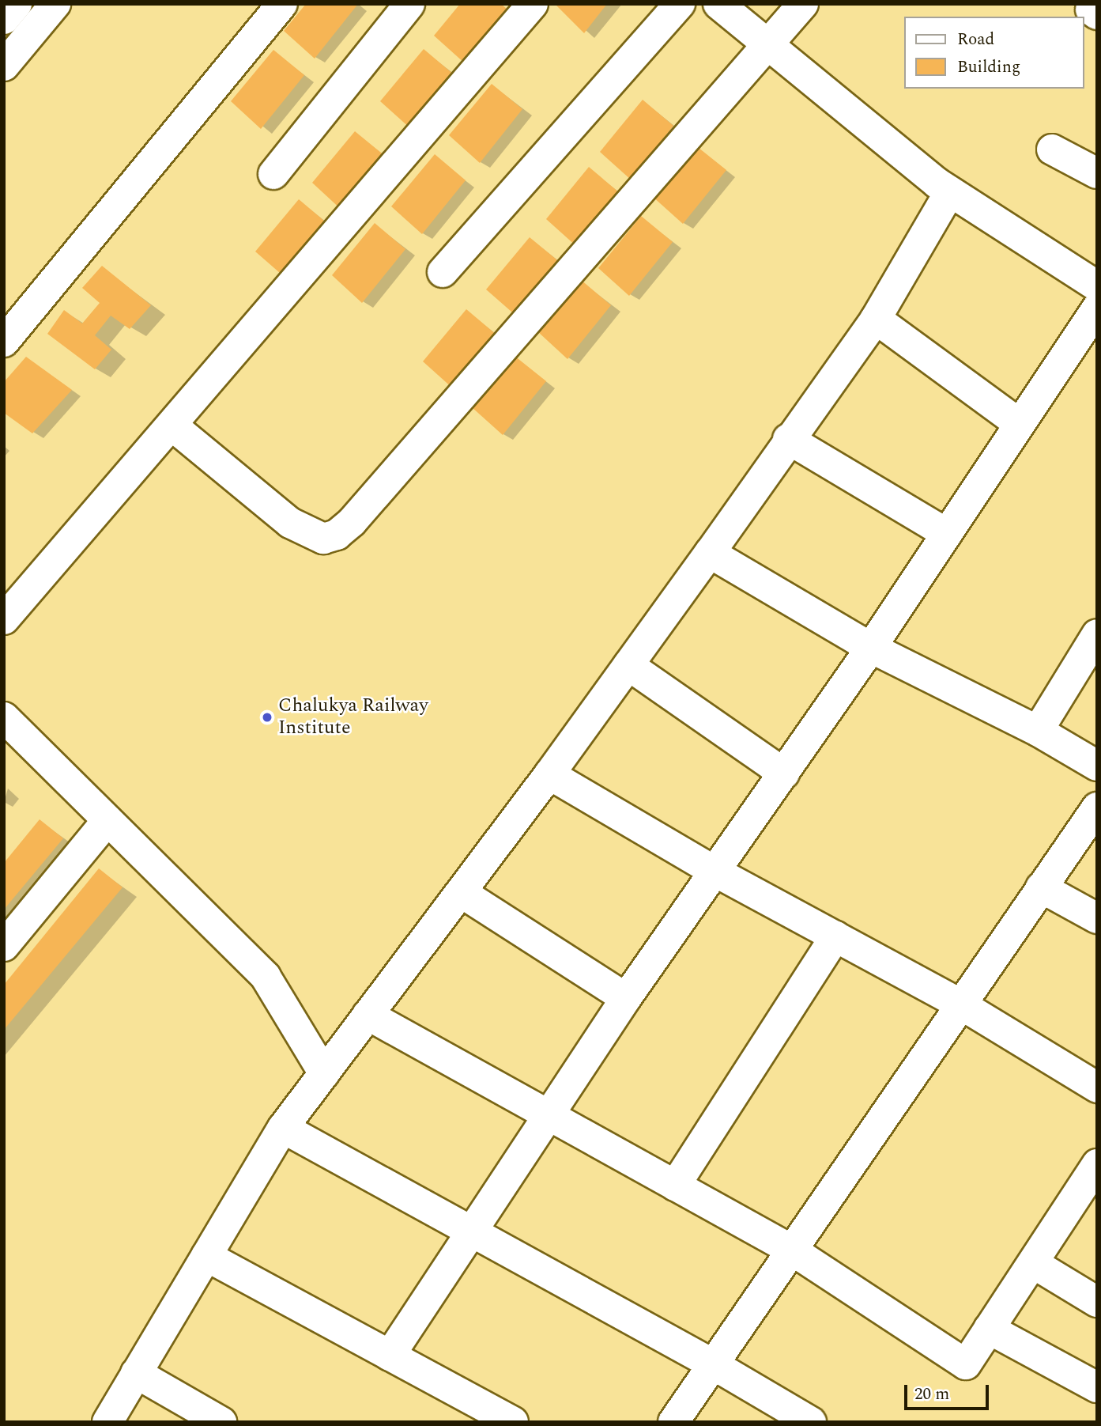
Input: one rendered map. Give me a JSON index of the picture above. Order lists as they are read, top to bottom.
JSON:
{
  "places": ["Chalukya Railway Institute"],
  "legend": ["Road", "Building"],
  "scale_bar": "20 m"
}
